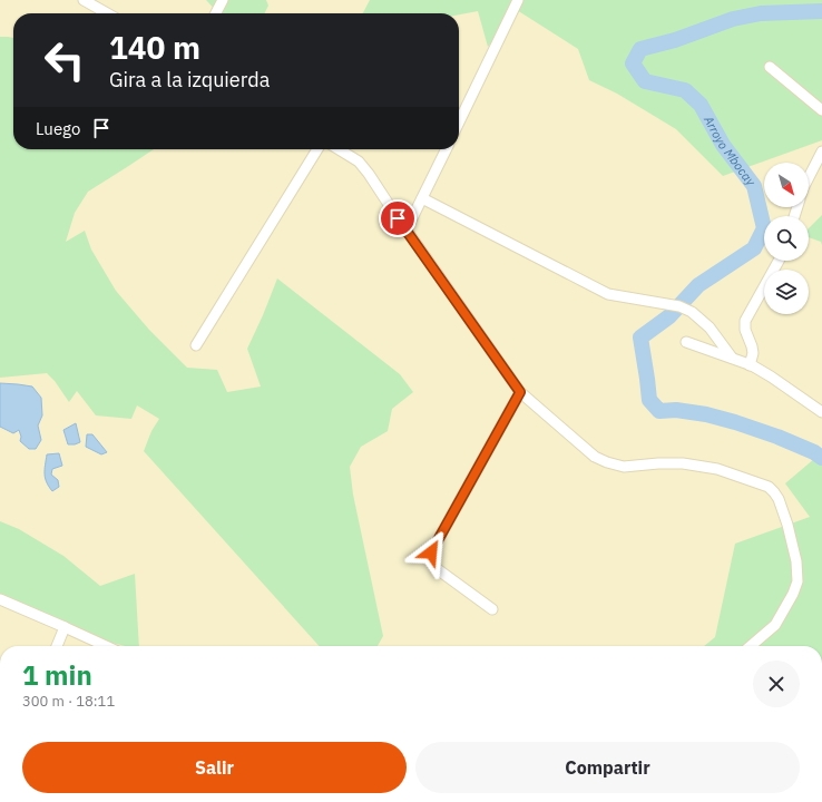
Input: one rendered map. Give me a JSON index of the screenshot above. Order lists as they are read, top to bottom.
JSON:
{
  "water": ["Arroyo Mbocay"],
  "north": "bottom right",
  "page": {
    "turn": ["140 m", "Gira a la izquierda"],
    "then": "Luego",
    "heading": ["1 min", "300 m · 18:11"],
    "buttons": ["Salir", "Compartir"]
  }
}
